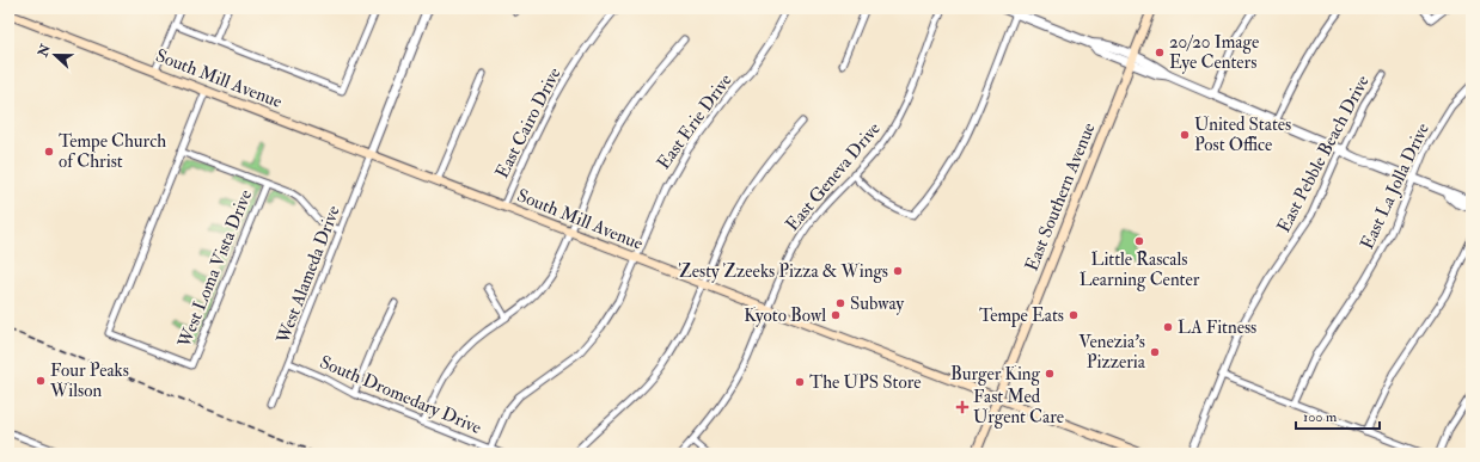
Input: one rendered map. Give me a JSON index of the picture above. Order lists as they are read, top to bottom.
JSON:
{
  "streets": {
    "main road": ["South Mill Avenue", "East Southern Avenue"],
    "street": [
      "East Erie Drive",
      "East Cairo Drive",
      "East Pebble Beach Drive",
      "East Geneva Drive",
      "East La Jolla Drive",
      "West Loma Vista Drive",
      "West Alameda Drive",
      "South Dromedary Drive"
    ]
  },
  "crossings": [
    ["South Mill Avenue", "East Erie Drive"],
    ["South Mill Avenue", "East Cairo Drive"],
    ["South Mill Avenue", "East Geneva Drive"],
    ["South Mill Avenue", "East Southern Avenue"],
    ["South Mill Avenue", "West Alameda Drive"],
    ["East Erie Drive", "South Dromedary Drive"],
    ["West Alameda Drive", "South Dromedary Drive"]
  ],
  "places": {
    "other": [
      "20/20 Image Eye Centers",
      "United States Post Office",
      "Tempe Church of Christ",
      "Little Rascals Learning Center",
      "Zesty Zzeeks Pizza & Wings",
      "Subway",
      "Kyoto Bowl",
      "Tempe Eats",
      "LA Fitness",
      "Venezia's Pizzeria",
      "Burger King",
      "Four Peaks Wilson",
      "The UPS Store"
    ],
    "health": ["Fast Med Urgent Care"]
  },
  "scale_bar": "100 m",
  "north": "left"
}
